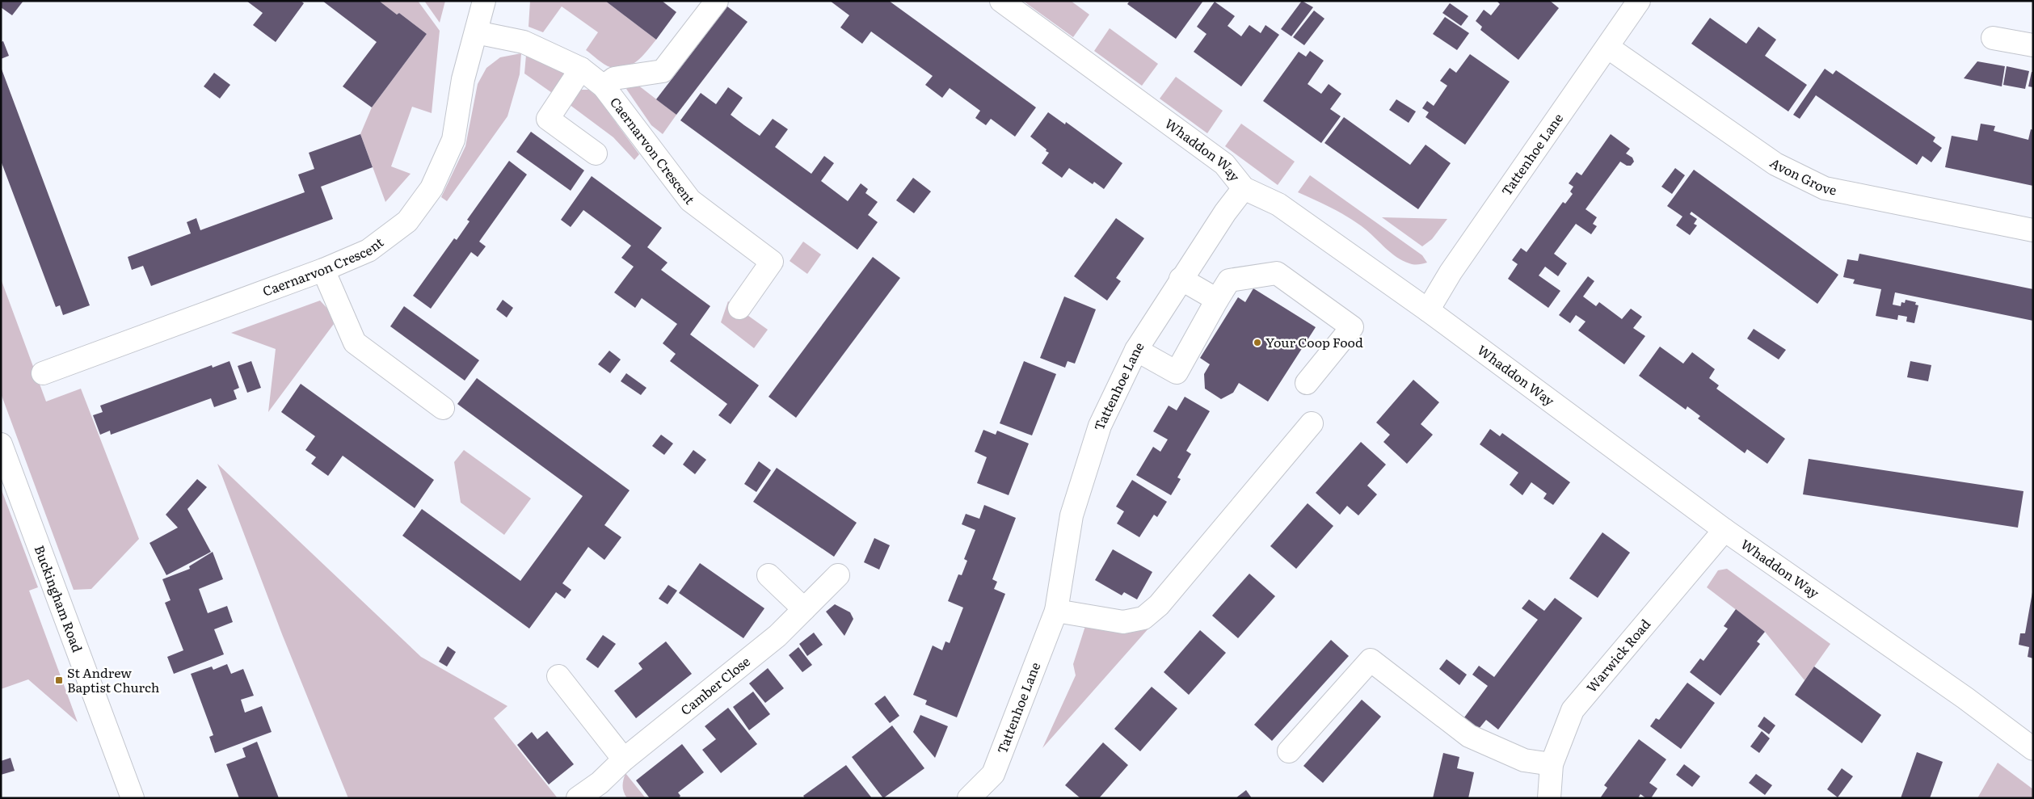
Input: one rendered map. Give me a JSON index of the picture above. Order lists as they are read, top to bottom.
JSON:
{
  "streets": {
    "street": [
      "Caernarvon Crescent",
      "Whaddon Way",
      "Tattenhoe Lane",
      "Avon Grove",
      "Buckingham Road",
      "Warwick Road",
      "Camber Close"
    ]
  },
  "crossings": [
    ["Whaddon Way", "Tattenhoe Lane"],
    ["Whaddon Way", "Warwick Road"],
    ["Tattenhoe Lane", "Avon Grove"]
  ],
  "places": {
    "other": ["Your Coop Food"],
    "transit": ["St Andrew Baptist Church"]
  }
}
